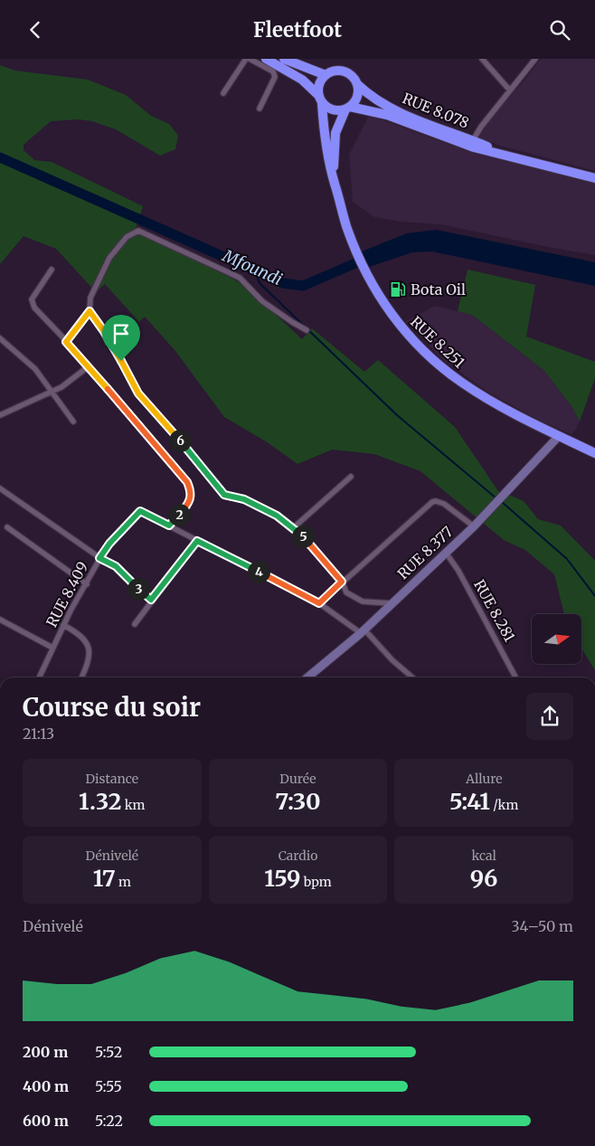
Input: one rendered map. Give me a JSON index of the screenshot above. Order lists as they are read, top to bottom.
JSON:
{
  "streets": {
    "highway": ["RUE 8.078", "RUE 8.251"],
    "street": ["RUE 8.377", "RUE 8.409", "RUE 8.281"]
  },
  "crossings": [
    ["RUE 8.078", "RUE 8.251"],
    ["RUE 8.251", "RUE 8.377"],
    ["RUE 8.377", "RUE 8.409"],
    ["RUE 8.377", "RUE 8.281"]
  ],
  "water": ["Mfoundi"],
  "places": {
    "fuel station": ["Bota Oil"]
  },
  "north": "right",
  "page": {
    "header": "Fleetfoot",
    "pins": [
      "6",
      "2",
      "5",
      "4",
      "3"
    ],
    "heading": ["Course du soir", "21:13"],
    "stats": [
      ["Distance", "1.32 km"],
      ["Durée", "7:30"],
      ["Allure", "5:41 /km"],
      ["Dénivelé", "17 m"],
      ["Cardio", "159 bpm"],
      ["kcal", "96"]
    ],
    "chart": ["Dénivelé", "34–50 m"],
    "list": [
      {
        "name": "200 m",
        "note": "5:52"
      },
      {
        "name": "400 m",
        "note": "5:55"
      },
      {
        "name": "600 m",
        "note": "5:22"
      }
    ]
  }
}
